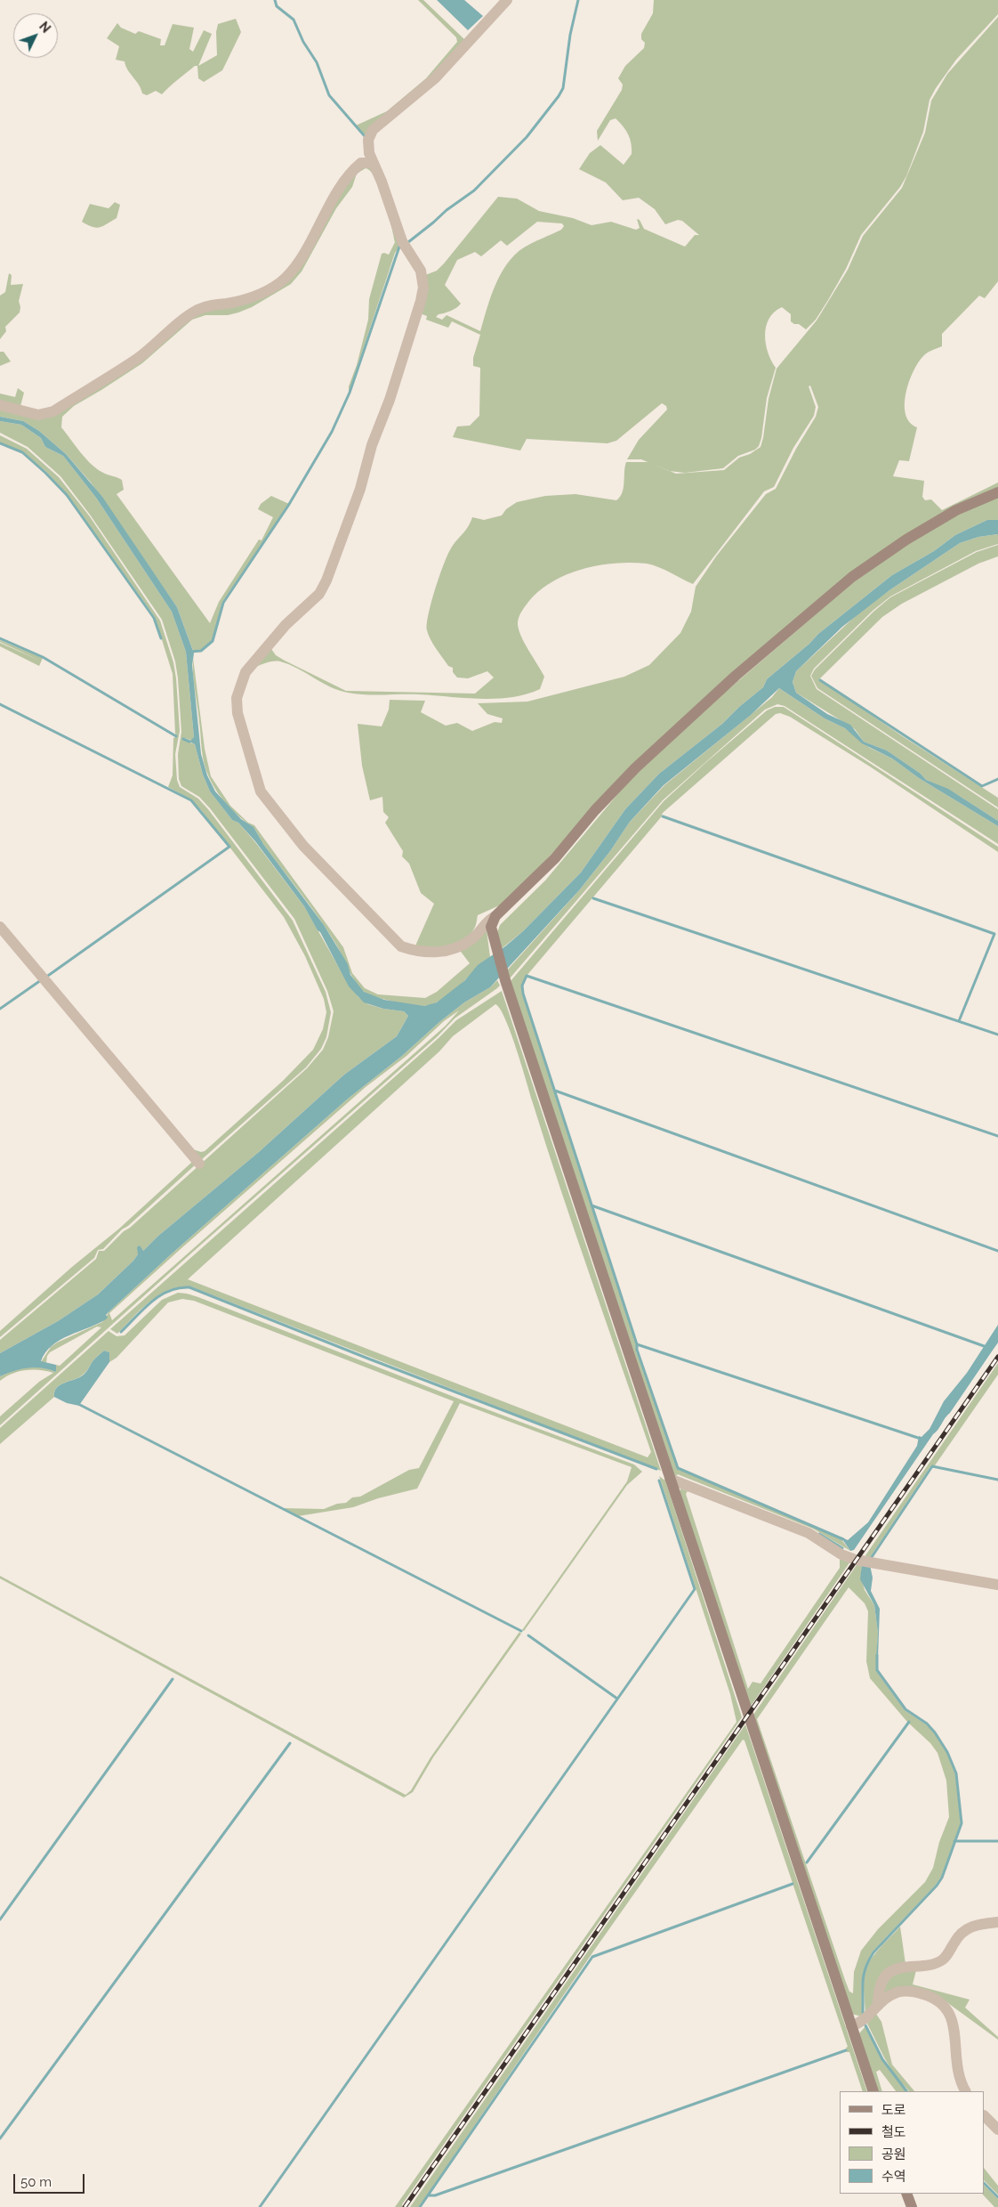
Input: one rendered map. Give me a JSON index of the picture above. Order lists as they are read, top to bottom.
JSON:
{
  "legend": [
    "도로",
    "철도",
    "공원",
    "수역"
  ],
  "scale_bar": "50 m",
  "north": "top right"
}
